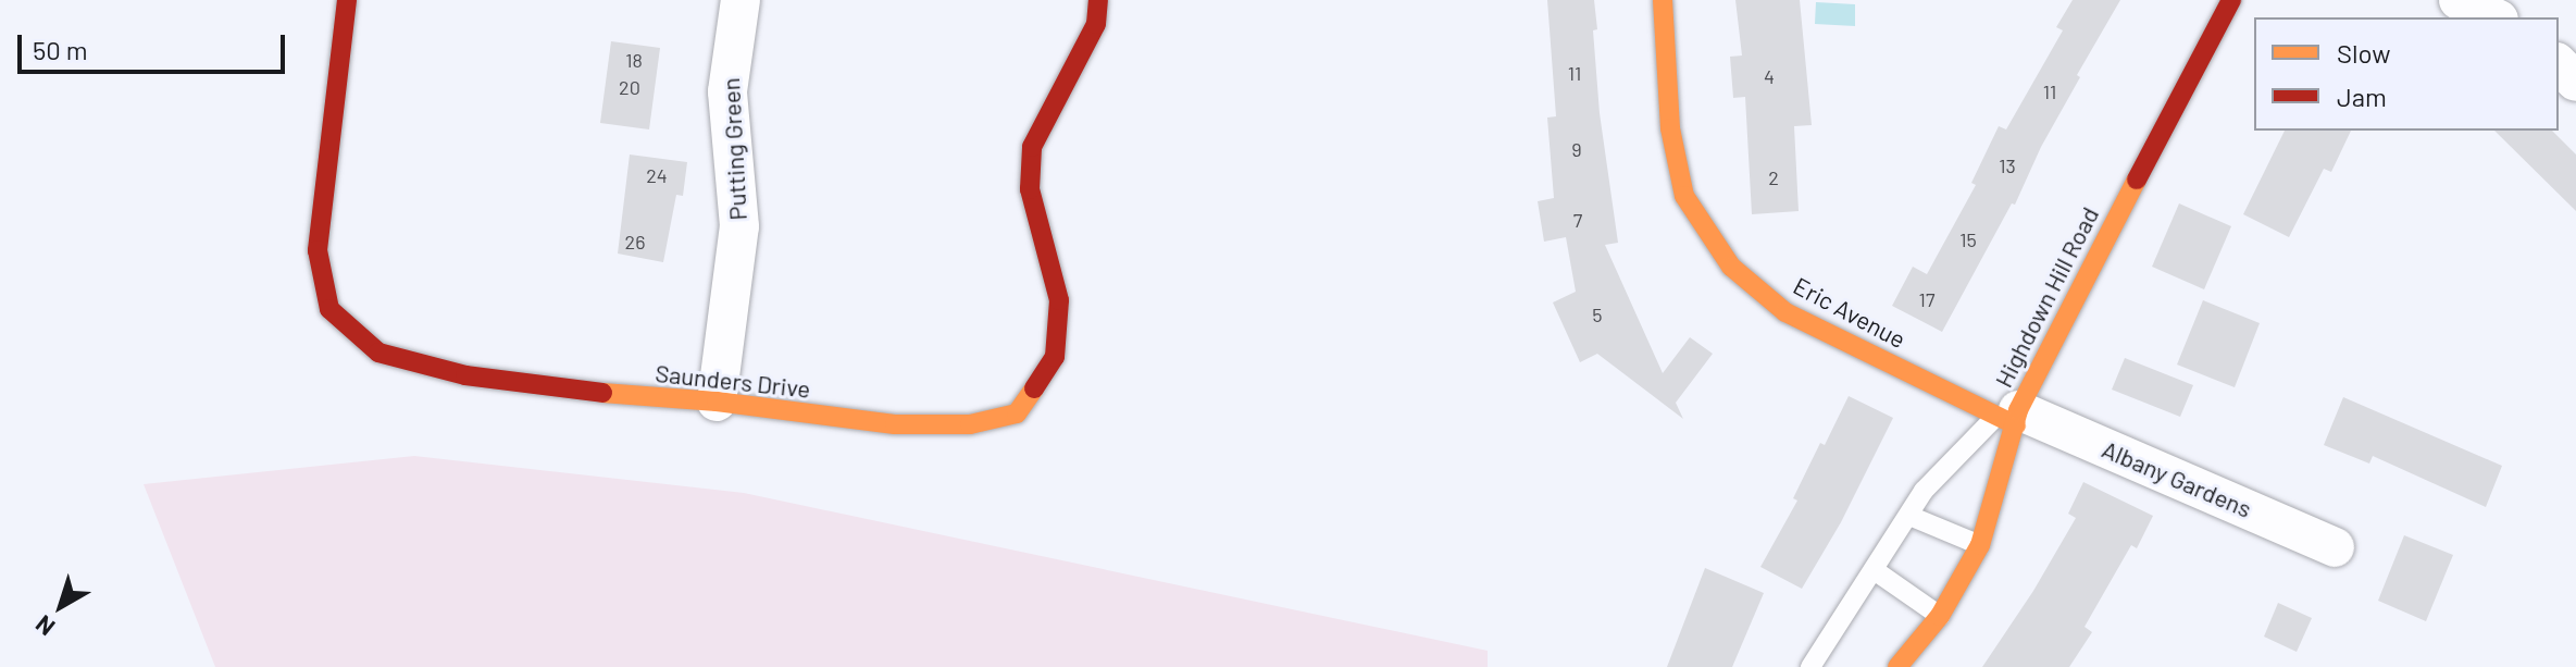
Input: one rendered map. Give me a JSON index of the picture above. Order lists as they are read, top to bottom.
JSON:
{
  "streets": {
    "street": [
      "Putting Green",
      "Highdown Hill Road",
      "Eric Avenue",
      "Saunders Drive",
      "Albany Gardens"
    ]
  },
  "crossings": [
    ["Putting Green", "Saunders Drive"],
    ["Highdown Hill Road", "Eric Avenue"],
    ["Highdown Hill Road", "Albany Gardens"],
    ["Eric Avenue", "Albany Gardens"]
  ],
  "house_numbers": [
    "18",
    "11",
    "4",
    "20",
    "11",
    "9",
    "13",
    "24",
    "2",
    "7",
    "15",
    "26",
    "17",
    "5"
  ],
  "legend": ["Slow", "Jam"],
  "scale_bar": "50 m",
  "north": "bottom left"
}
